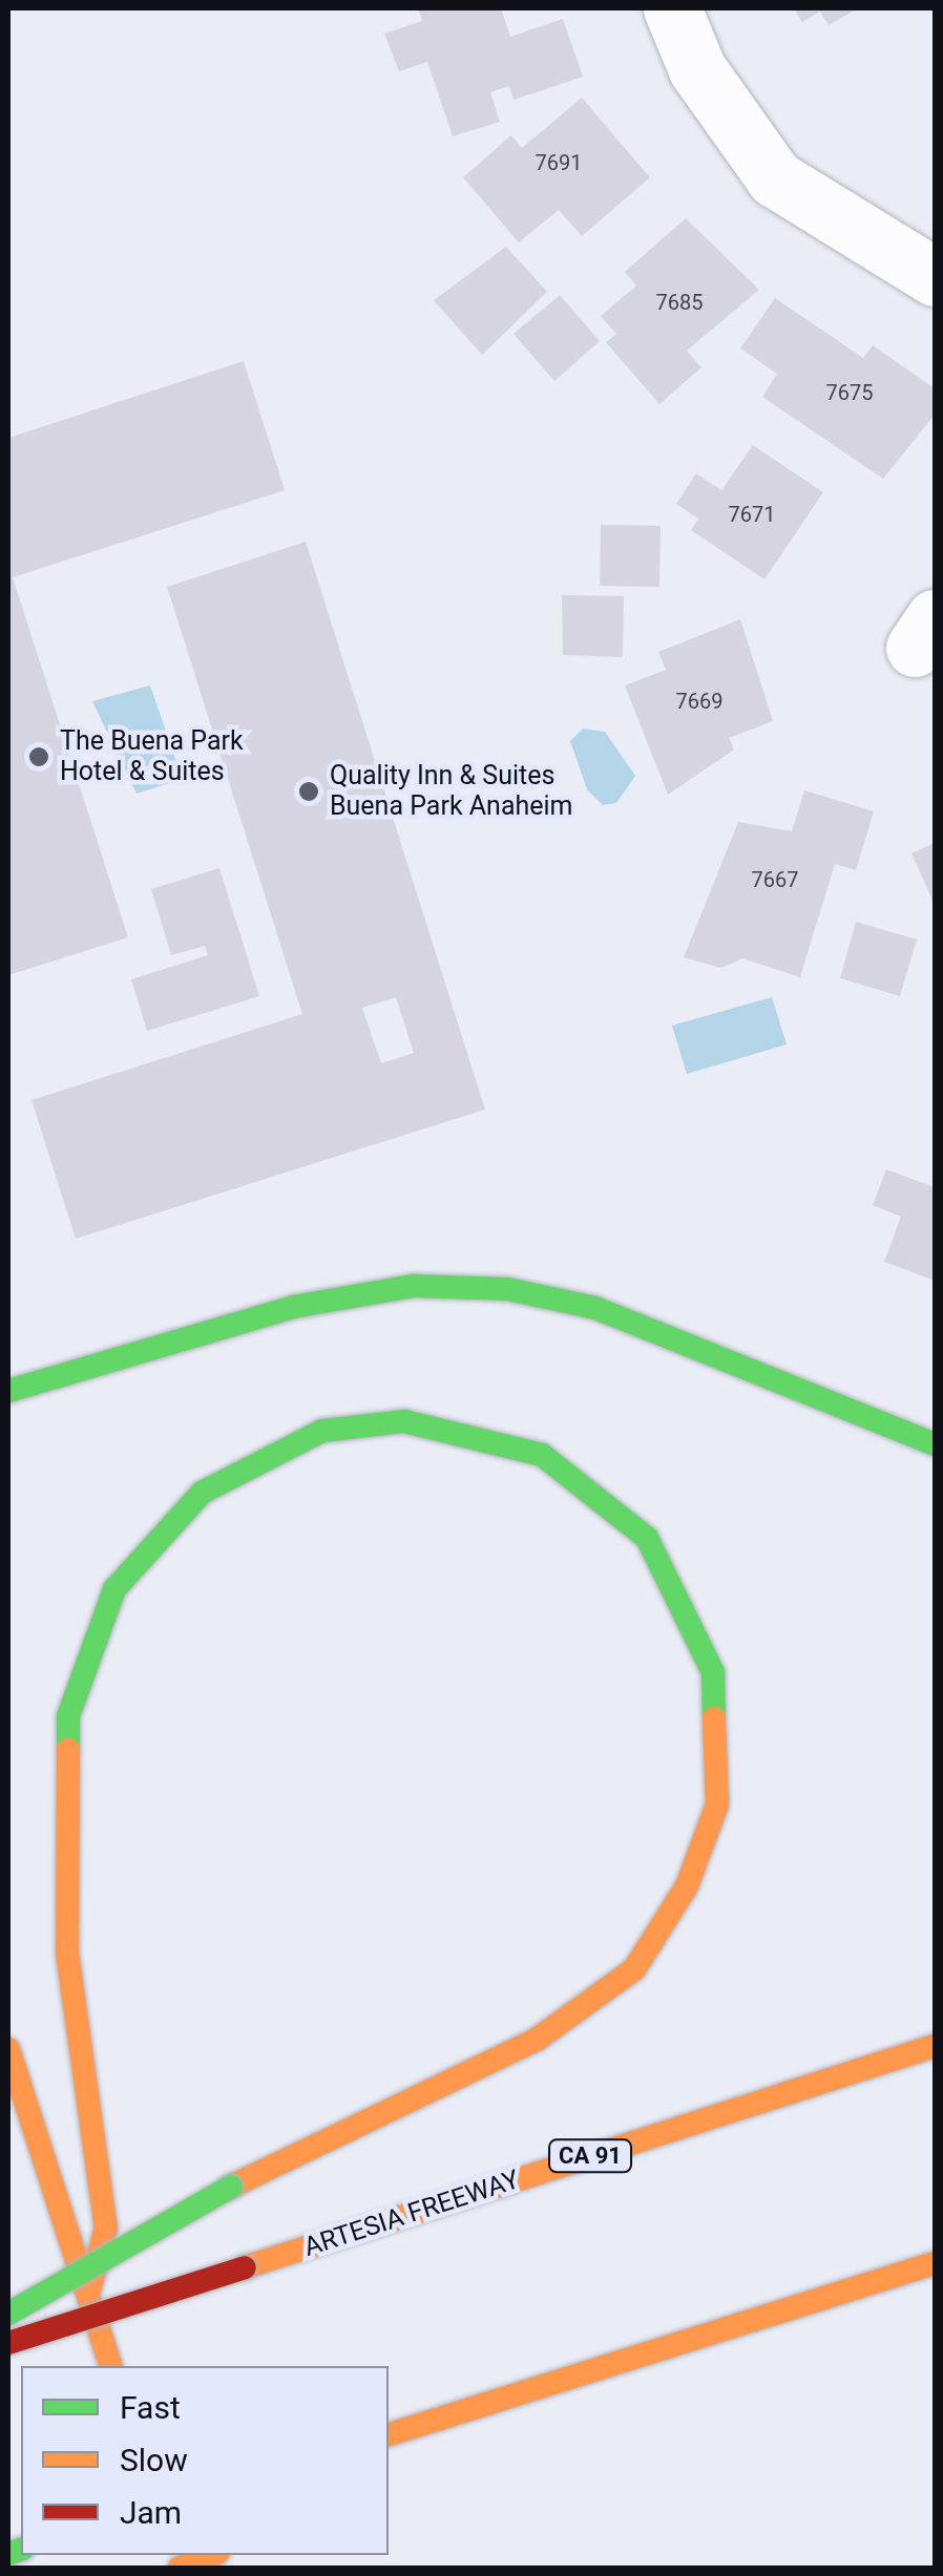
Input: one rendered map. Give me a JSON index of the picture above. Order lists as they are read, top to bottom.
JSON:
{
  "streets": {
    "main road": ["CA 91", "ARTESIA FREEWAY"]
  },
  "places": ["The Buena Park Hotel & Suites", "Quality Inn & Suites Buena Park Anaheim"],
  "house_numbers": [
    "7691",
    "7685",
    "7675",
    "7671",
    "7669",
    "7667"
  ],
  "legend": ["Fast", "Slow", "Jam"]
}
